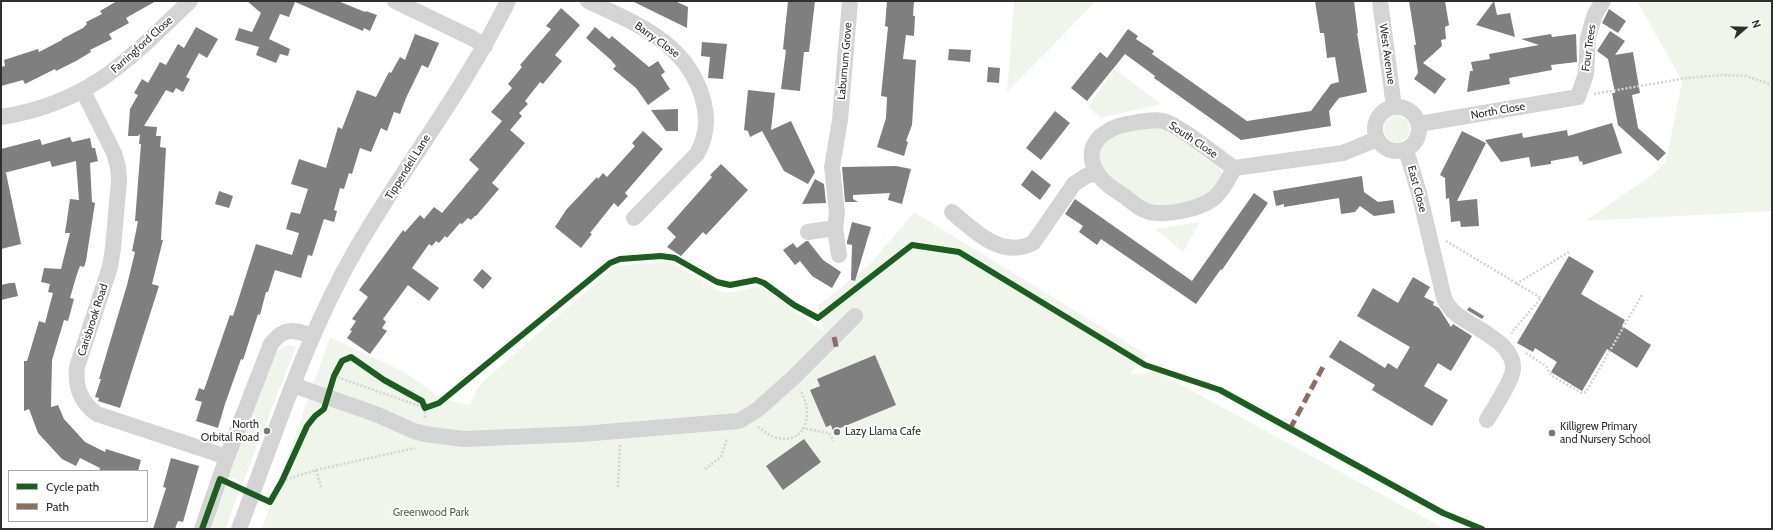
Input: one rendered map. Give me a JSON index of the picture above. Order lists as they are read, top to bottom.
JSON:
{
  "streets": {
    "street": [
      "Barry Close",
      "Farringford Close",
      "Four Trees",
      "West Avenue",
      "Laburnum Grove",
      "North Close",
      "South Close",
      "Tippendell Lane",
      "East Close",
      "Carisbrook Road"
    ]
  },
  "crossings": [
    ["Farringford Close", "Carisbrook Road"],
    ["Four Trees", "North Close"],
    ["West Avenue", "North Close"],
    ["West Avenue", "East Close"],
    ["North Close", "East Close"]
  ],
  "parks": ["Greenwood Park"],
  "places": ["North Orbital Road", "Lazy Llama Cafe", "Killigrew Primary and Nursery School"],
  "legend": ["Cycle path", "Path"],
  "north": "right"
}
